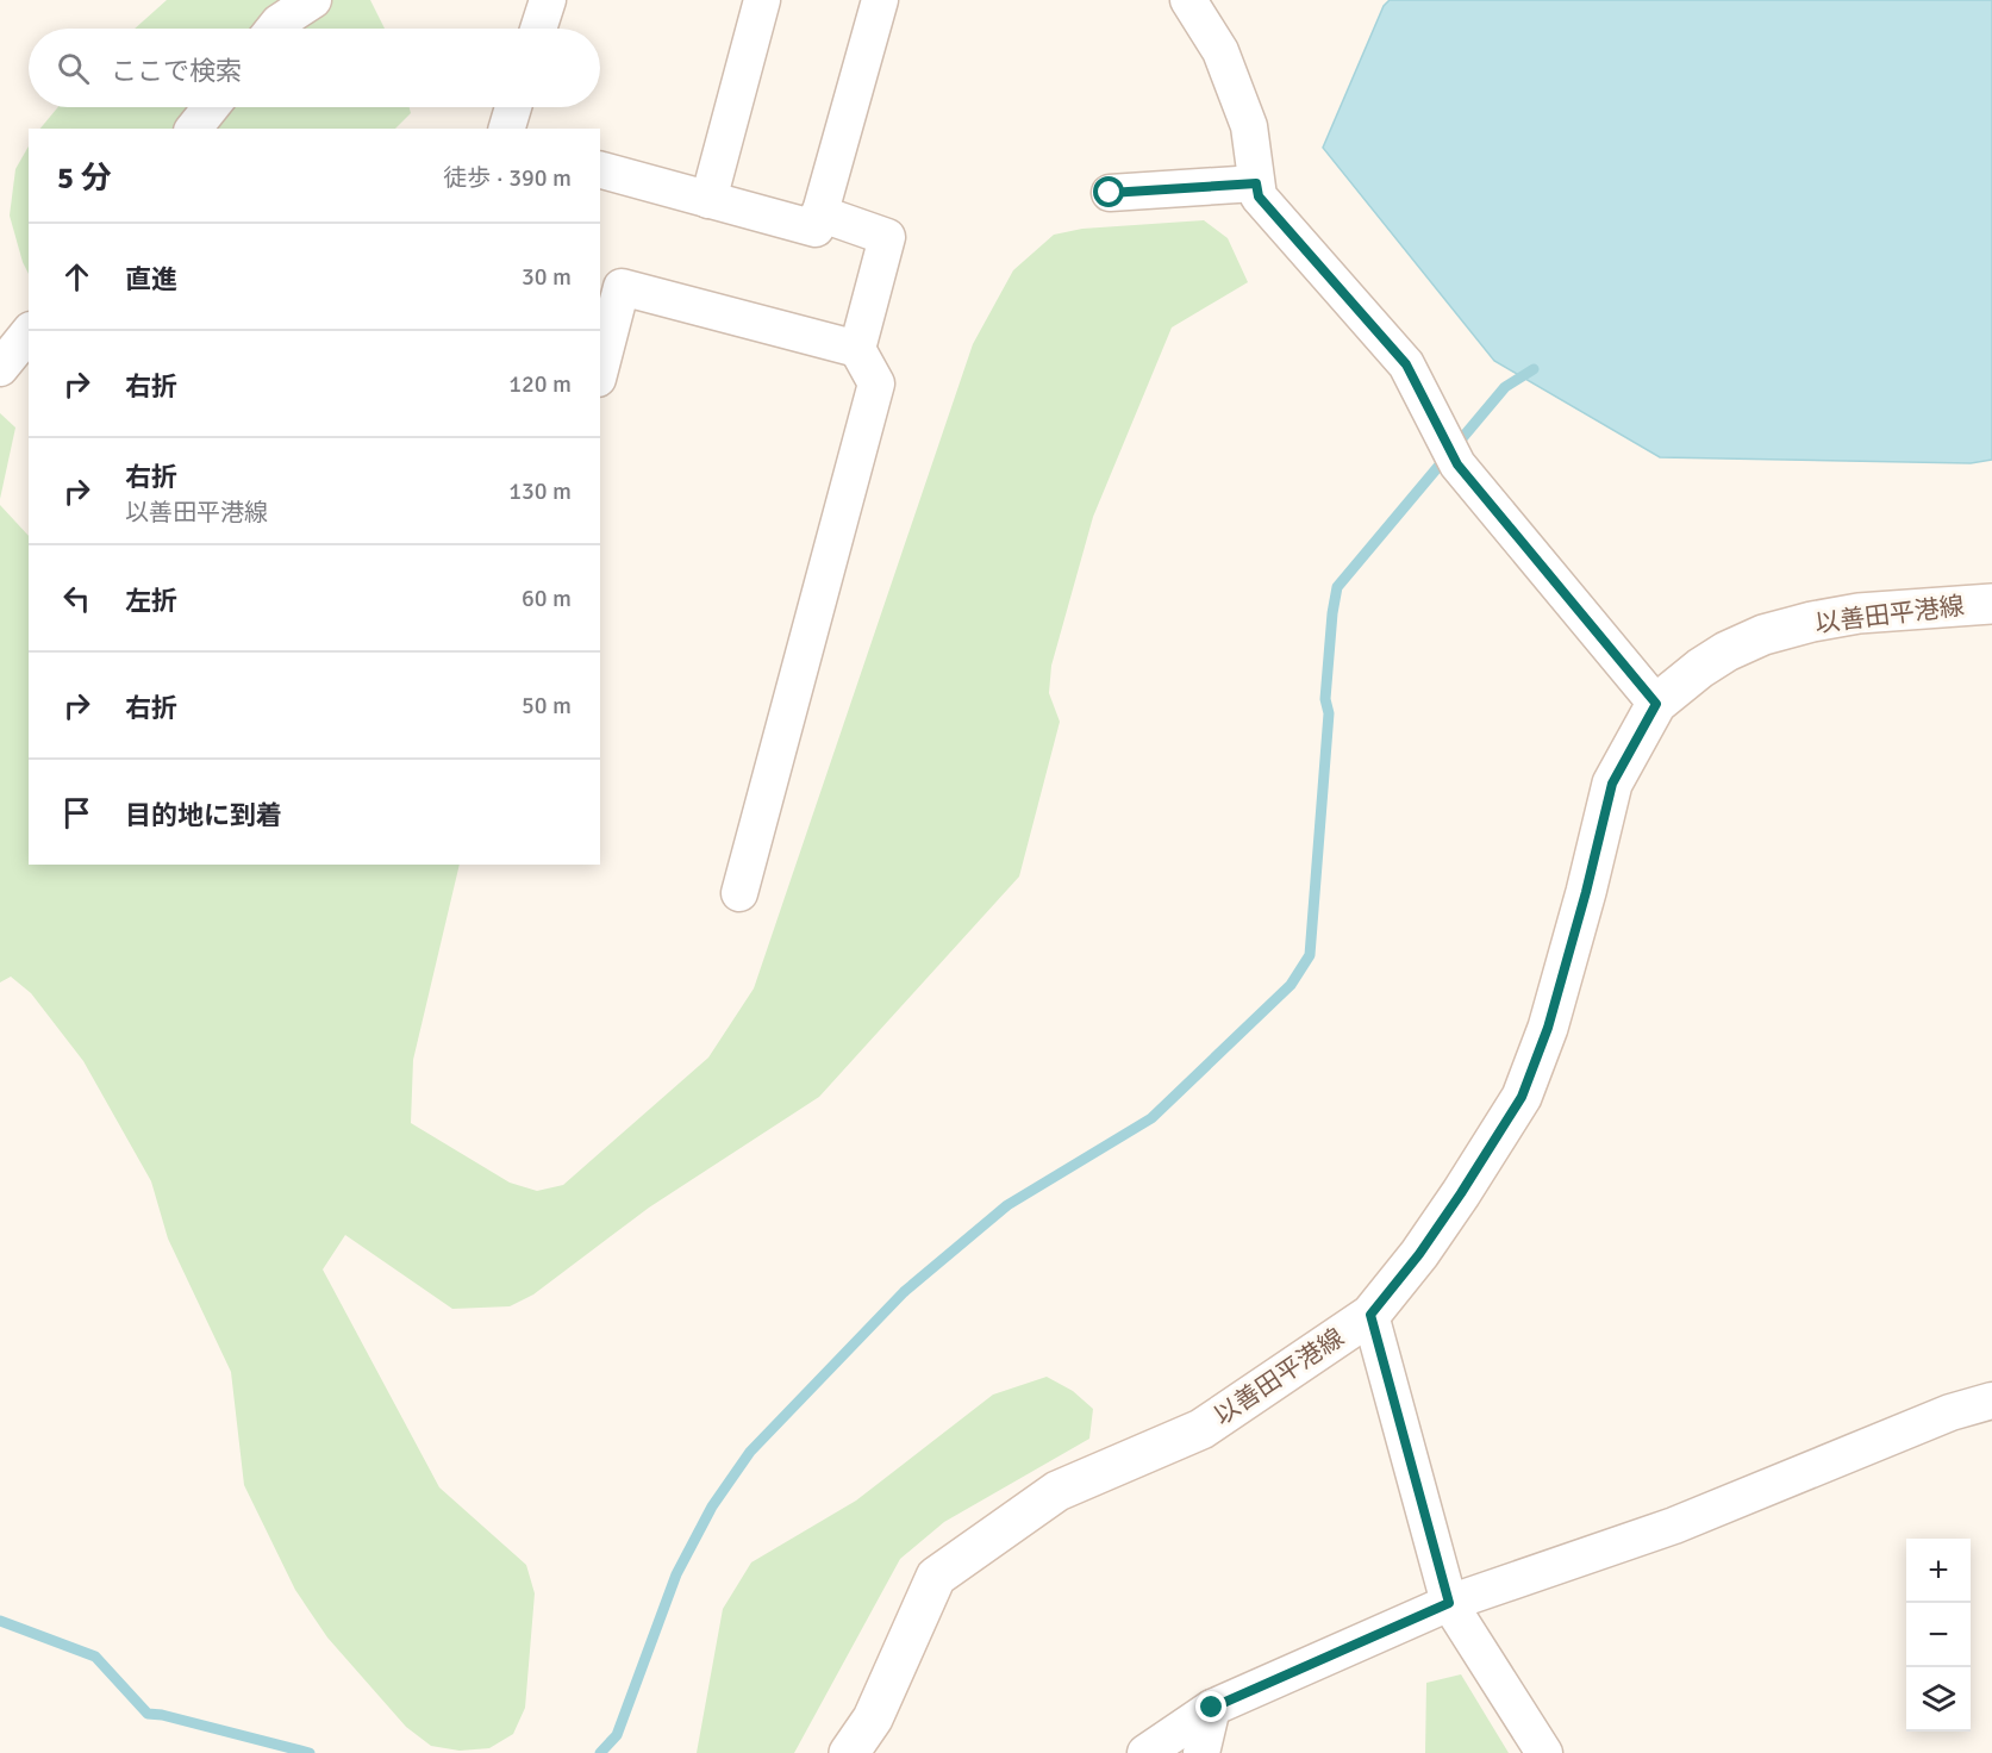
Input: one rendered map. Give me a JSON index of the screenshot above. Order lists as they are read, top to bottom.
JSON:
{
  "streets": {
    "main road": ["以善田平港線"]
  },
  "page": {
    "search": "ここで検索",
    "heading": ["5 分", "徒歩 · 390 m"],
    "list": [
      ["直進", "30 m"],
      ["右折", "120 m"],
      ["右折", "以善田平港線", "130 m"],
      ["左折", "60 m"],
      ["右折", "50 m"],
      "目的地に到着"
    ],
    "map_buttons": ["+", "−"]
  }
}
